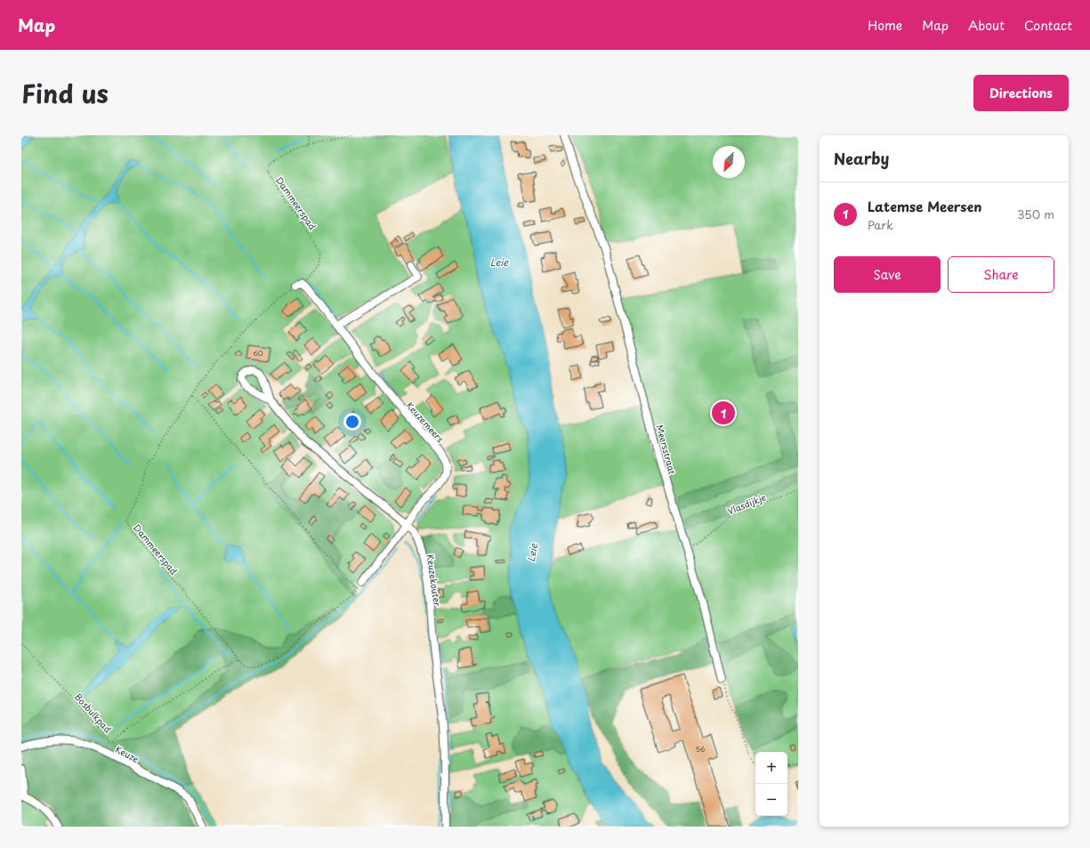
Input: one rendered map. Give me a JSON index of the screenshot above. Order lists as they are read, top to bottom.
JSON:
{
  "streets": {
    "street": [
      "Keuzemeers",
      "Meersstraat",
      "Keuzekouter",
      "Keuze"
    ],
    "path": ["Dammeerspad", "Vlasdijkje", "Bosbulkpad"]
  },
  "crossings": [
    ["Dammeerspad", "Keuzemeers"],
    ["Dammeerspad", "Bosbulkpad"],
    ["Keuzemeers", "Keuzekouter"],
    ["Meersstraat", "Vlasdijkje"]
  ],
  "water": ["Leie"],
  "house_numbers": ["60", "56"],
  "north": "bottom left",
  "page": {
    "header": "Map",
    "nav": [
      "Home",
      "Map",
      "About",
      "Contact"
    ],
    "title": "Find us",
    "buttons": [
      "Directions",
      ["Save", "Share"]
    ],
    "heading": "Nearby",
    "list": [
      {
        "mark": "1",
        "name": "Latemse Meersen",
        "note": "Park",
        "value": "350 m"
      }
    ],
    "pins": "1",
    "map_buttons": ["+", "−"]
  }
}
